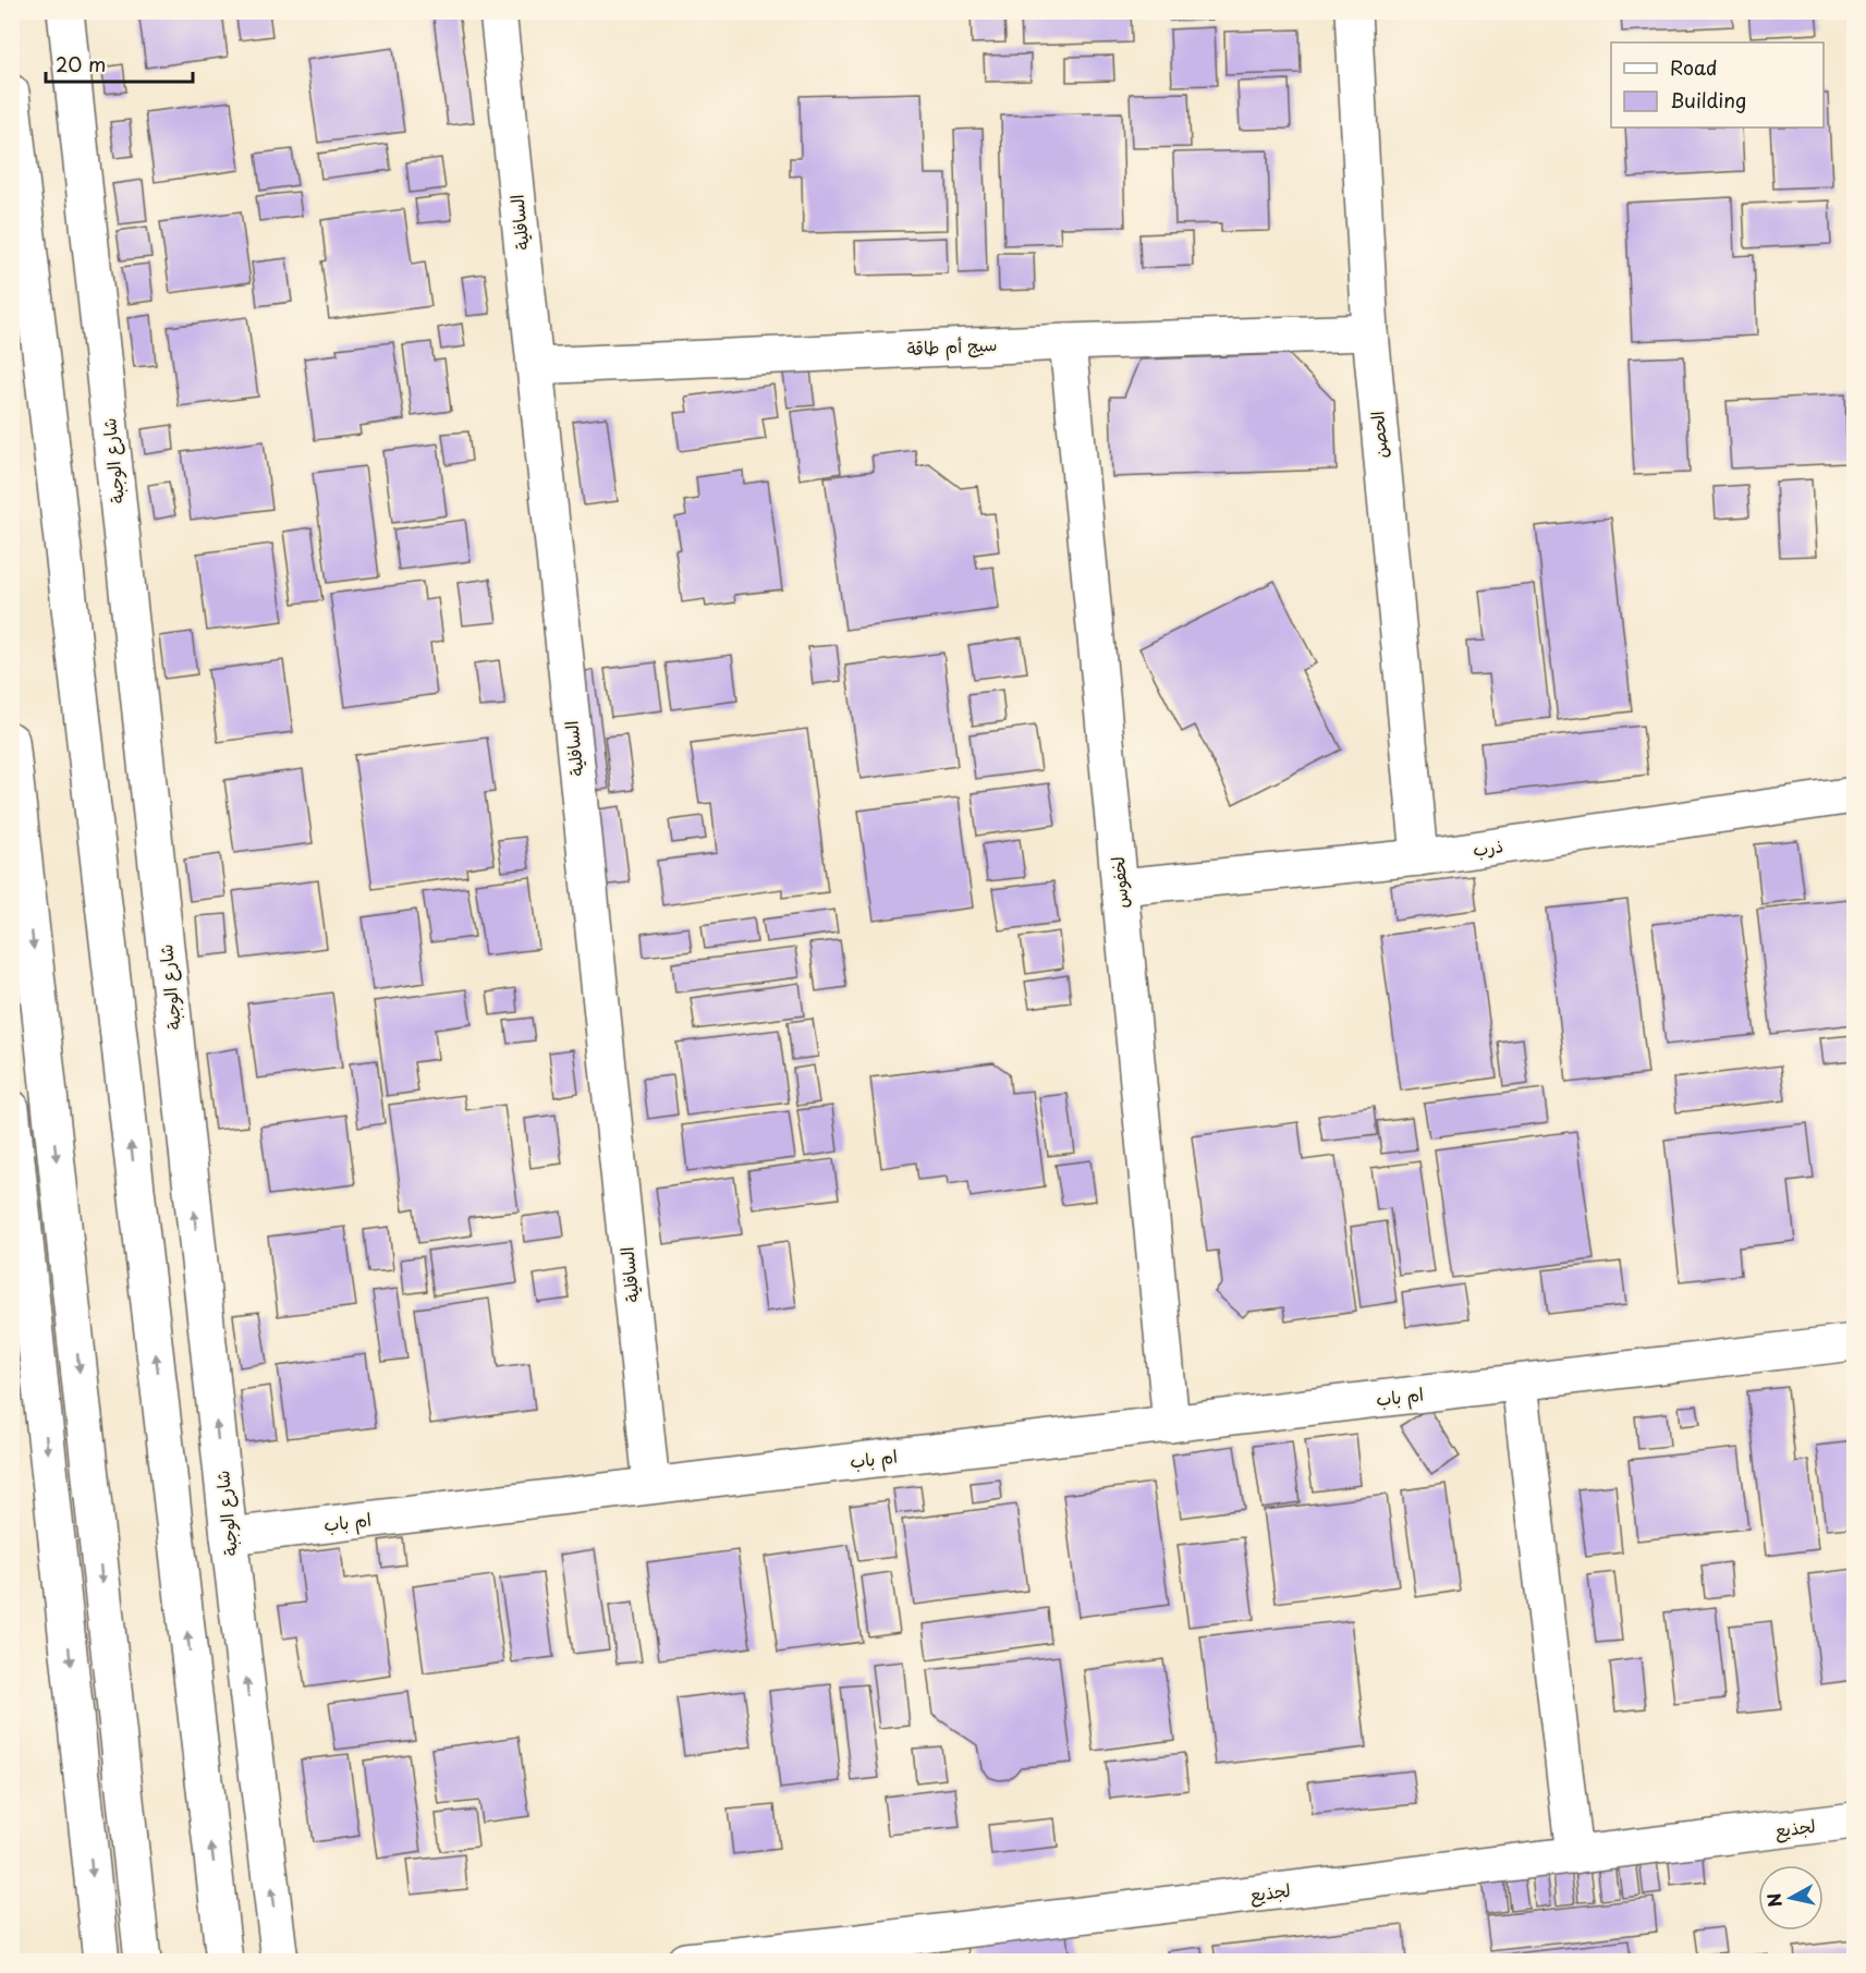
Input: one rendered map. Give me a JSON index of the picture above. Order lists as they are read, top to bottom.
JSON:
{
  "streets": {
    "street": [
      "السافلية",
      "سيج أم طاقة",
      "الحصن",
      "شارع الوجبة",
      "ذرب",
      "لخفوس",
      "ام باب",
      "لجذيع"
    ]
  },
  "crossings": [
    ["السافلية", "سيج أم طاقة"],
    ["السافلية", "ام باب"],
    ["سيج أم طاقة", "الحصن"],
    ["سيج أم طاقة", "لخفوس"],
    ["الحصن", "ذرب"],
    ["شارع الوجبة", "ام باب"],
    ["ذرب", "لخفوس"],
    ["لخفوس", "ام باب"]
  ],
  "legend": ["Road", "Building"],
  "scale_bar": "20 m",
  "north": "left"
}
